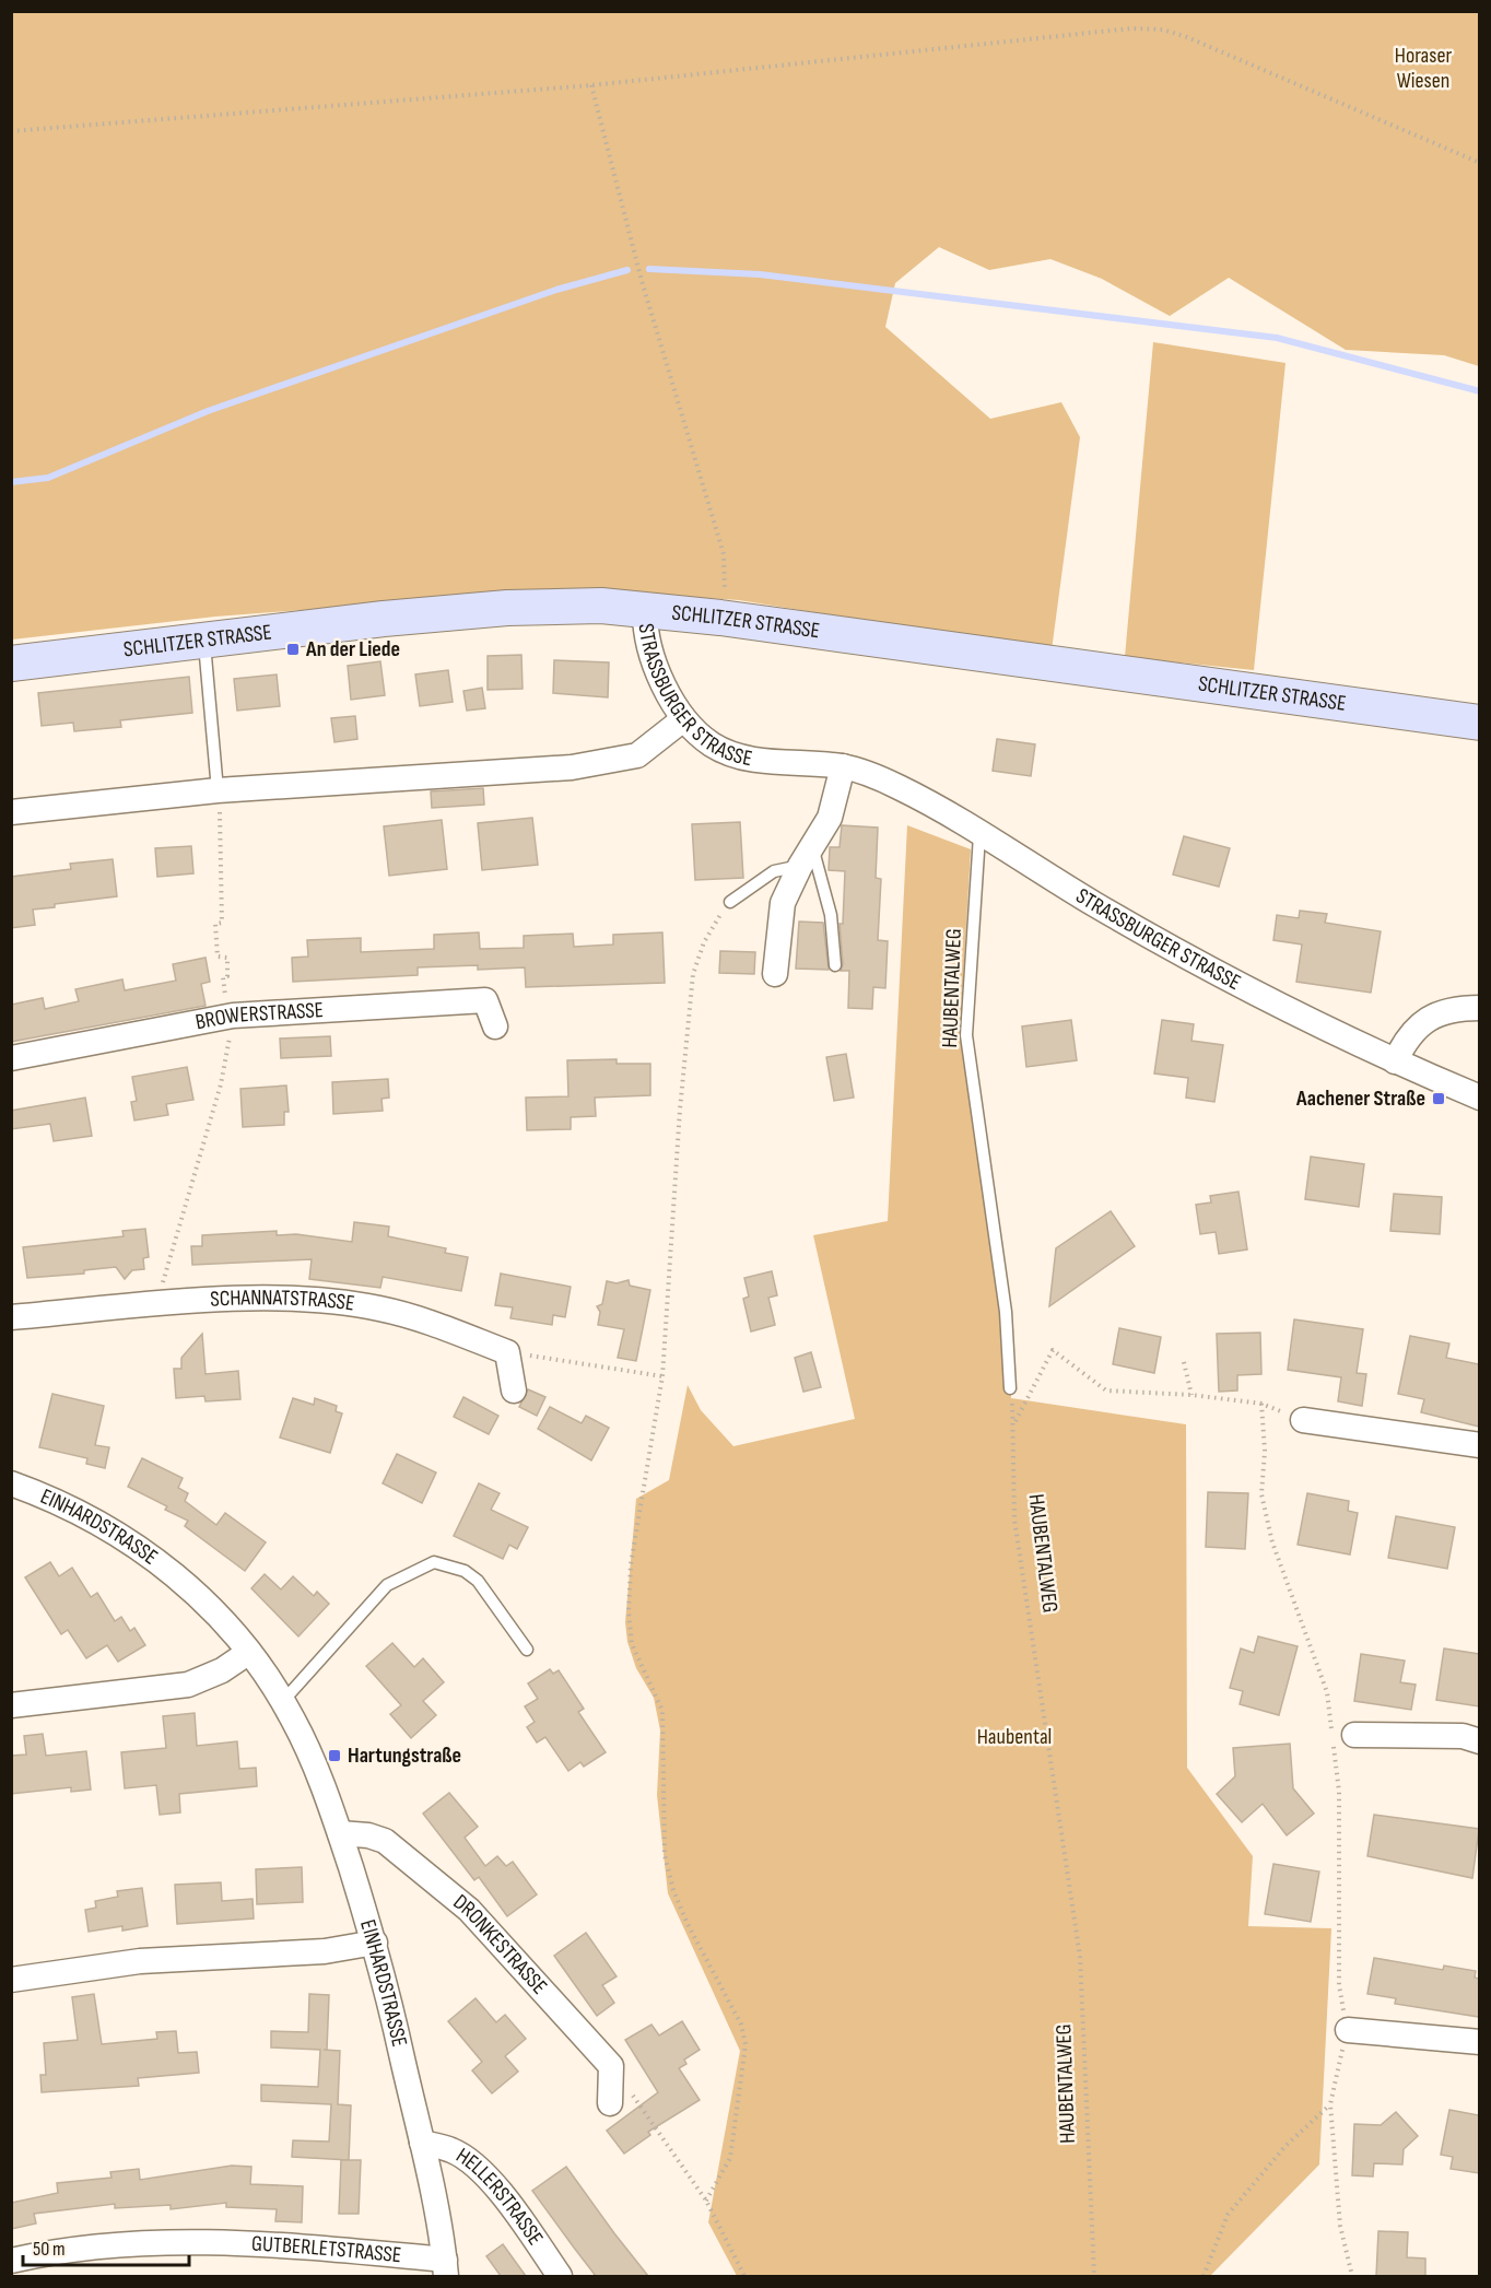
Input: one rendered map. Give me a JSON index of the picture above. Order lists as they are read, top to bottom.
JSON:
{
  "streets": {
    "main road": ["SCHLITZER STRASSE"],
    "street": [
      "STRASSBURGER STRASSE",
      "BROWERSTRASSE",
      "SCHANNATSTRASSE",
      "EINHARDSTRASSE",
      "DRONKESTRASSE",
      "HELLERSTRASSE",
      "GUTBERLETSTRASSE"
    ],
    "lane": ["HAUBENTALWEG"]
  },
  "crossings": [
    ["SCHLITZER STRASSE", "STRASSBURGER STRASSE"],
    ["STRASSBURGER STRASSE", "HAUBENTALWEG"],
    ["EINHARDSTRASSE", "DRONKESTRASSE"],
    ["EINHARDSTRASSE", "HELLERSTRASSE"],
    ["EINHARDSTRASSE", "GUTBERLETSTRASSE"]
  ],
  "parks": ["Horaser Wiesen", "Haubental"],
  "places": {
    "transit": ["An der Liede", "Aachener Straße", "Hartungstraße"]
  },
  "scale_bar": "50 m"
}
